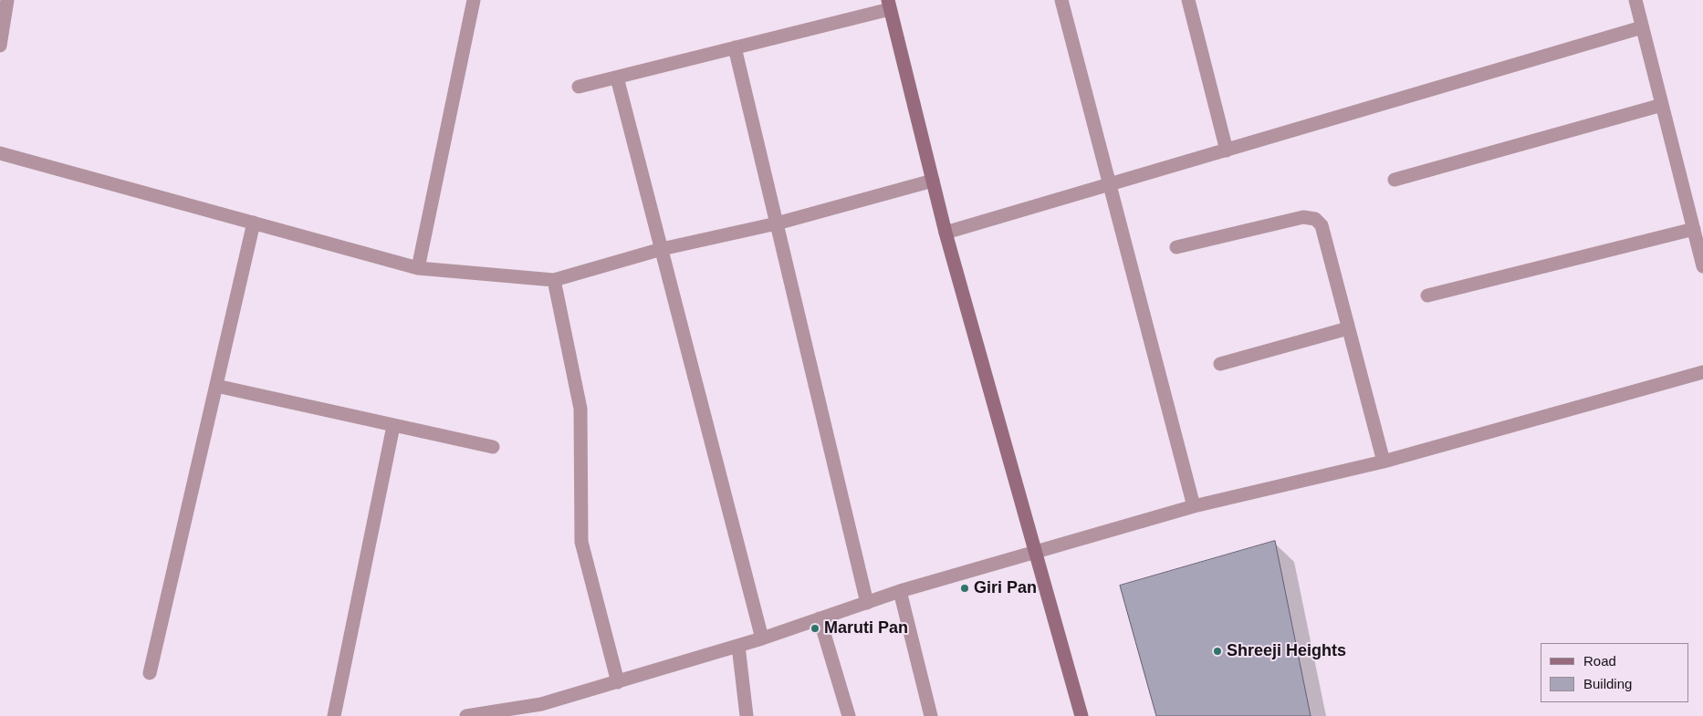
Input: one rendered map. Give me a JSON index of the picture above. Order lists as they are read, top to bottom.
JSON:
{
  "places": ["Giri Pan", "Maruti Pan", "Shreeji Heights"],
  "legend": ["Road", "Building"]
}
